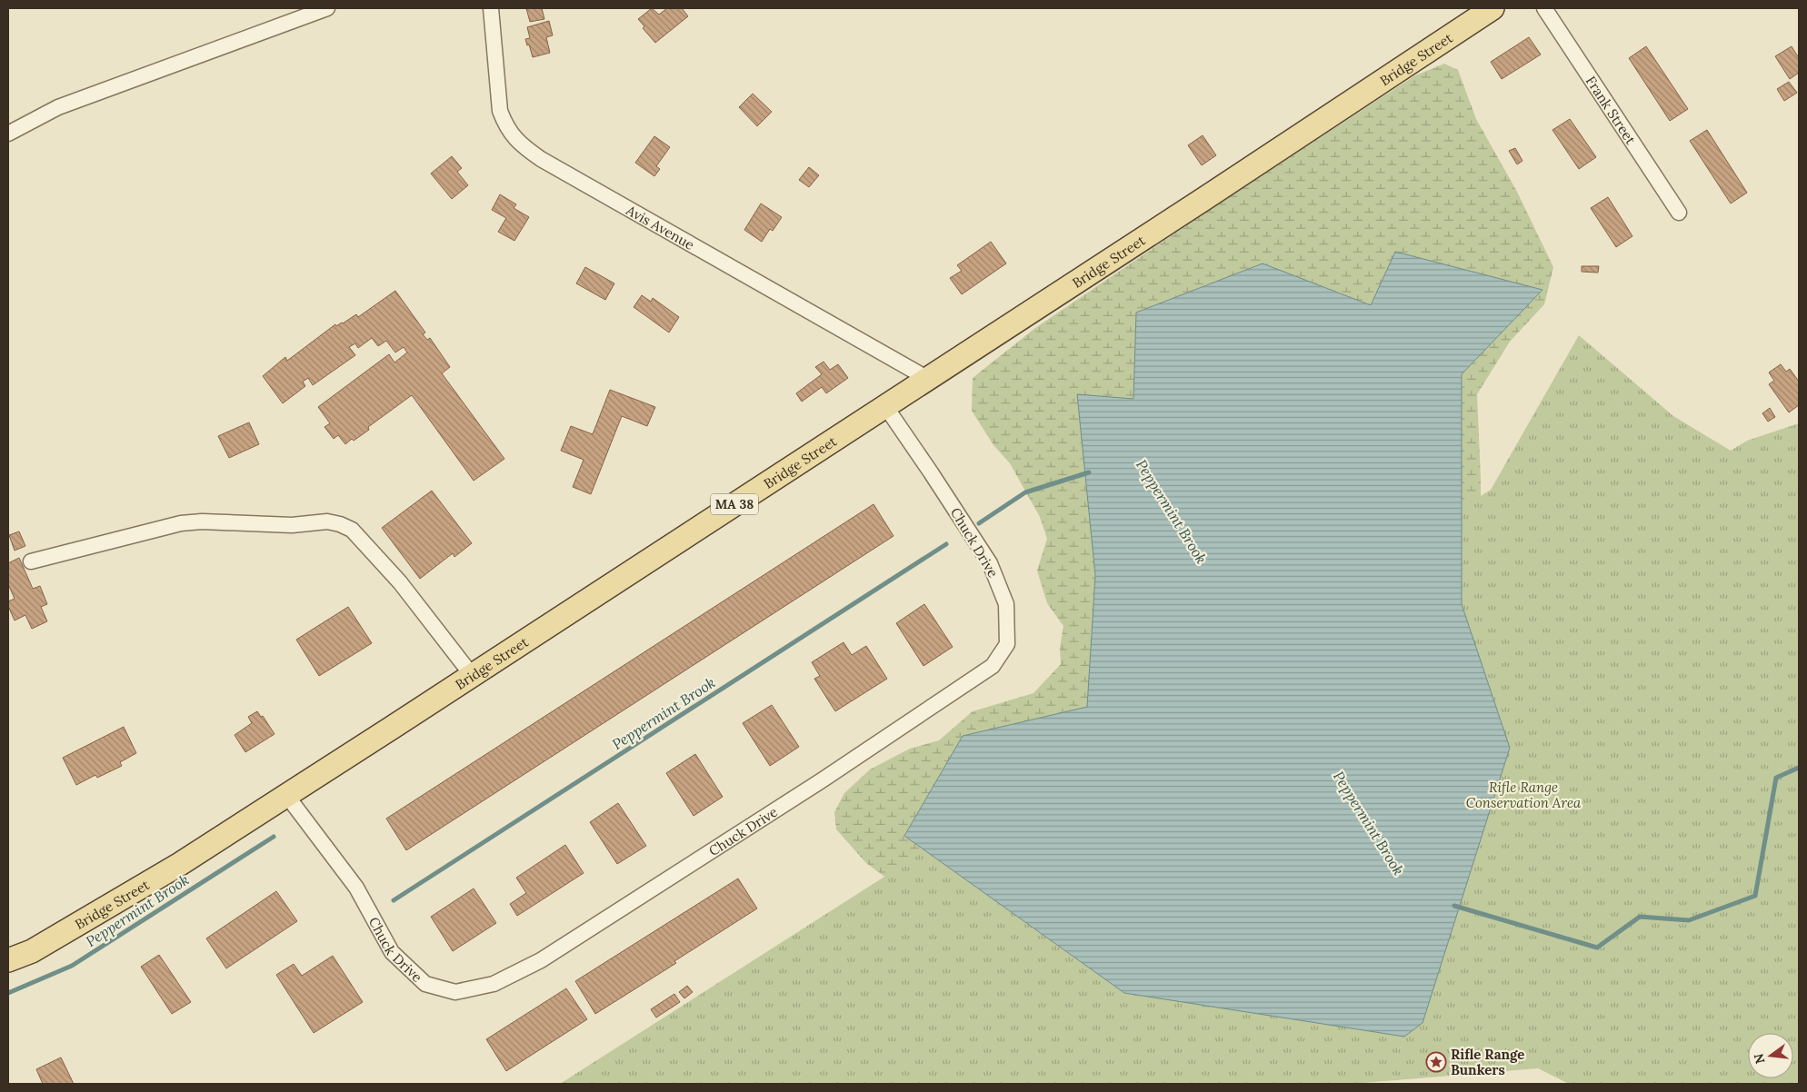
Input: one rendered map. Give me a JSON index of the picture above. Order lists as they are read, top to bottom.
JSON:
{
  "streets": {
    "main road": ["Bridge Street", "MA 38"],
    "street": ["Frank Street", "Avis Avenue", "Chuck Drive"]
  },
  "crossings": [
    ["Bridge Street", "Avis Avenue"],
    ["Bridge Street", "Chuck Drive"]
  ],
  "water": ["Peppermint Brook"],
  "parks": ["Rifle Range Conservation Area"],
  "places": {
    "place": ["Rifle Range Bunkers"]
  },
  "north": "left"
}
